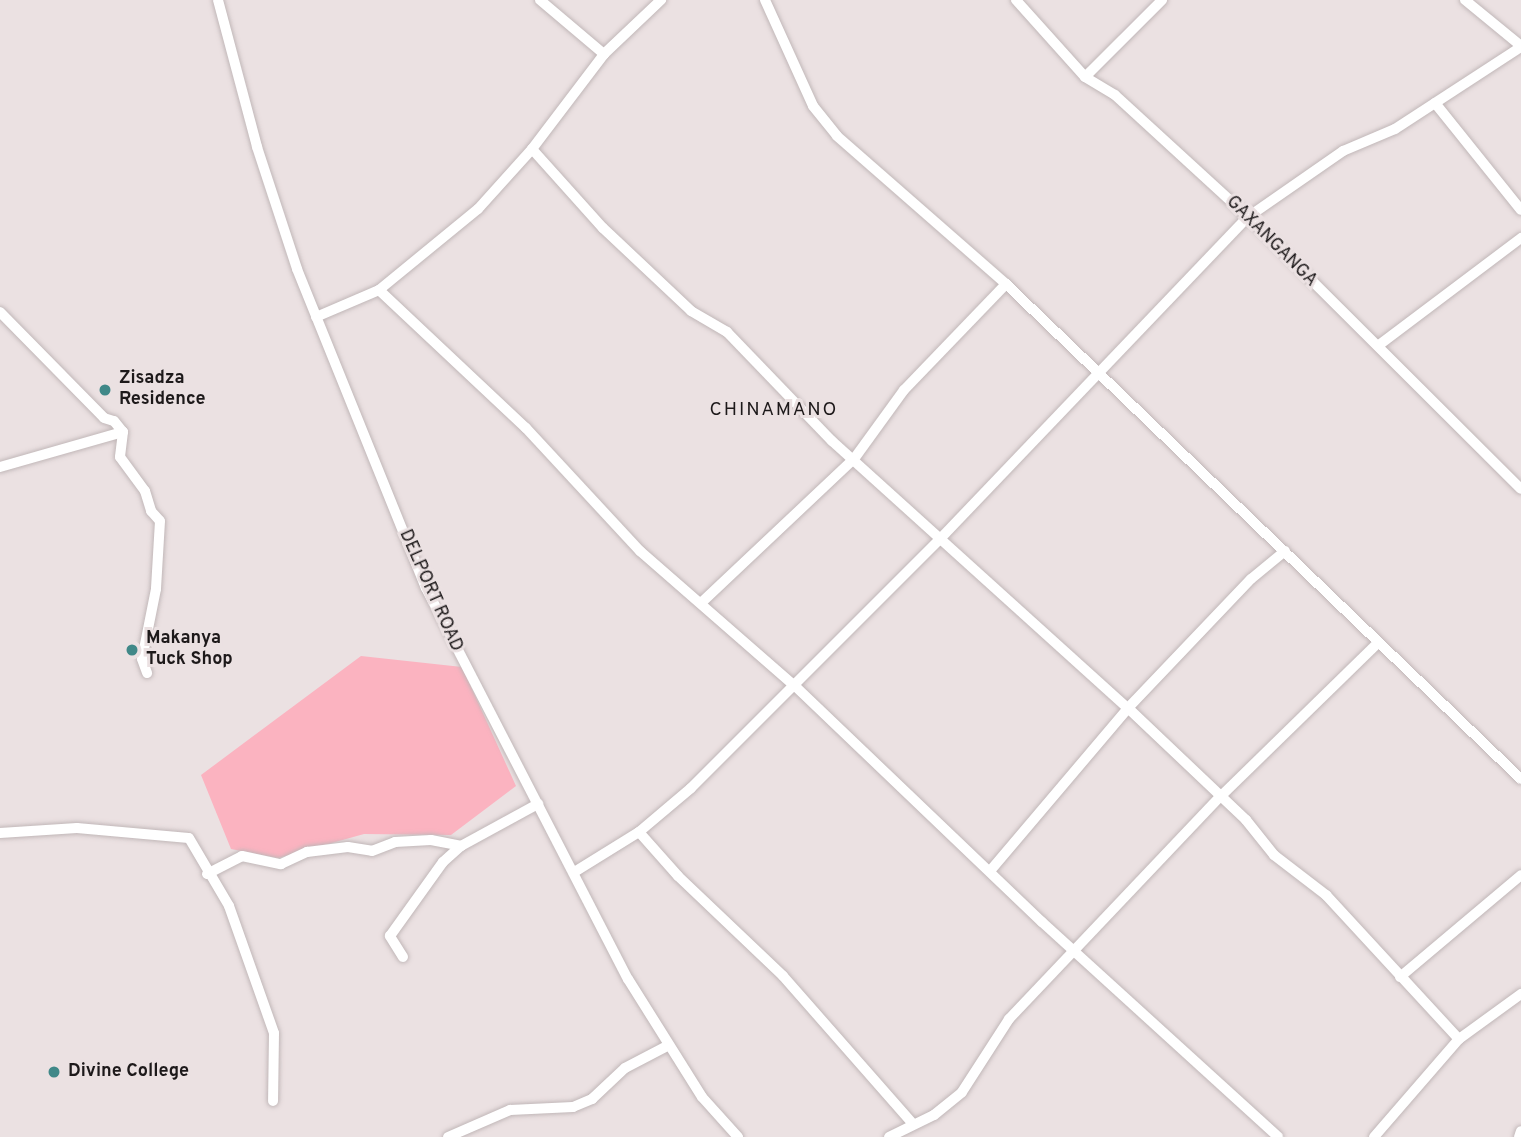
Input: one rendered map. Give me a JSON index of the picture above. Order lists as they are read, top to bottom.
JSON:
{
  "streets": {
    "street": ["GAXANGANGA", "DELPORT ROAD"]
  },
  "districts": ["CHINAMANO"],
  "places": ["Zisadza Residence", "Makanya Tuck Shop", "Divine College"]
}
